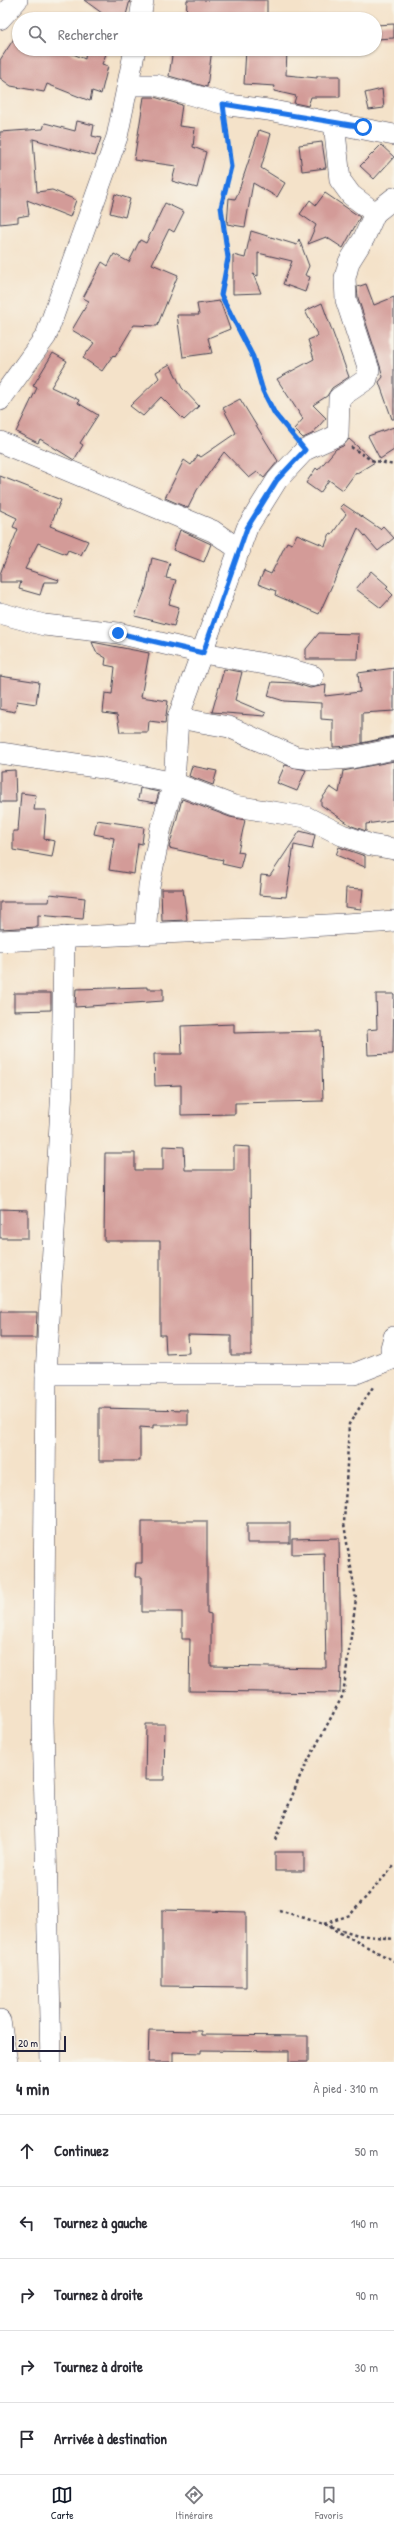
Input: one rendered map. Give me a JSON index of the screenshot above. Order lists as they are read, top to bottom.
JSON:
{
  "scale_bar": "20 m",
  "page": {
    "search": "Rechercher",
    "scale": "20 m",
    "heading": ["4 min", "À pied · 310 m"],
    "list": [
      ["Continuez", "50 m"],
      ["Tournez à gauche", "140 m"],
      ["Tournez à droite", "90 m"],
      ["Tournez à droite", "30 m"],
      "Arrivée à destination"
    ],
    "nav": ["Carte", "Itinéraire", "Favoris"]
  }
}
